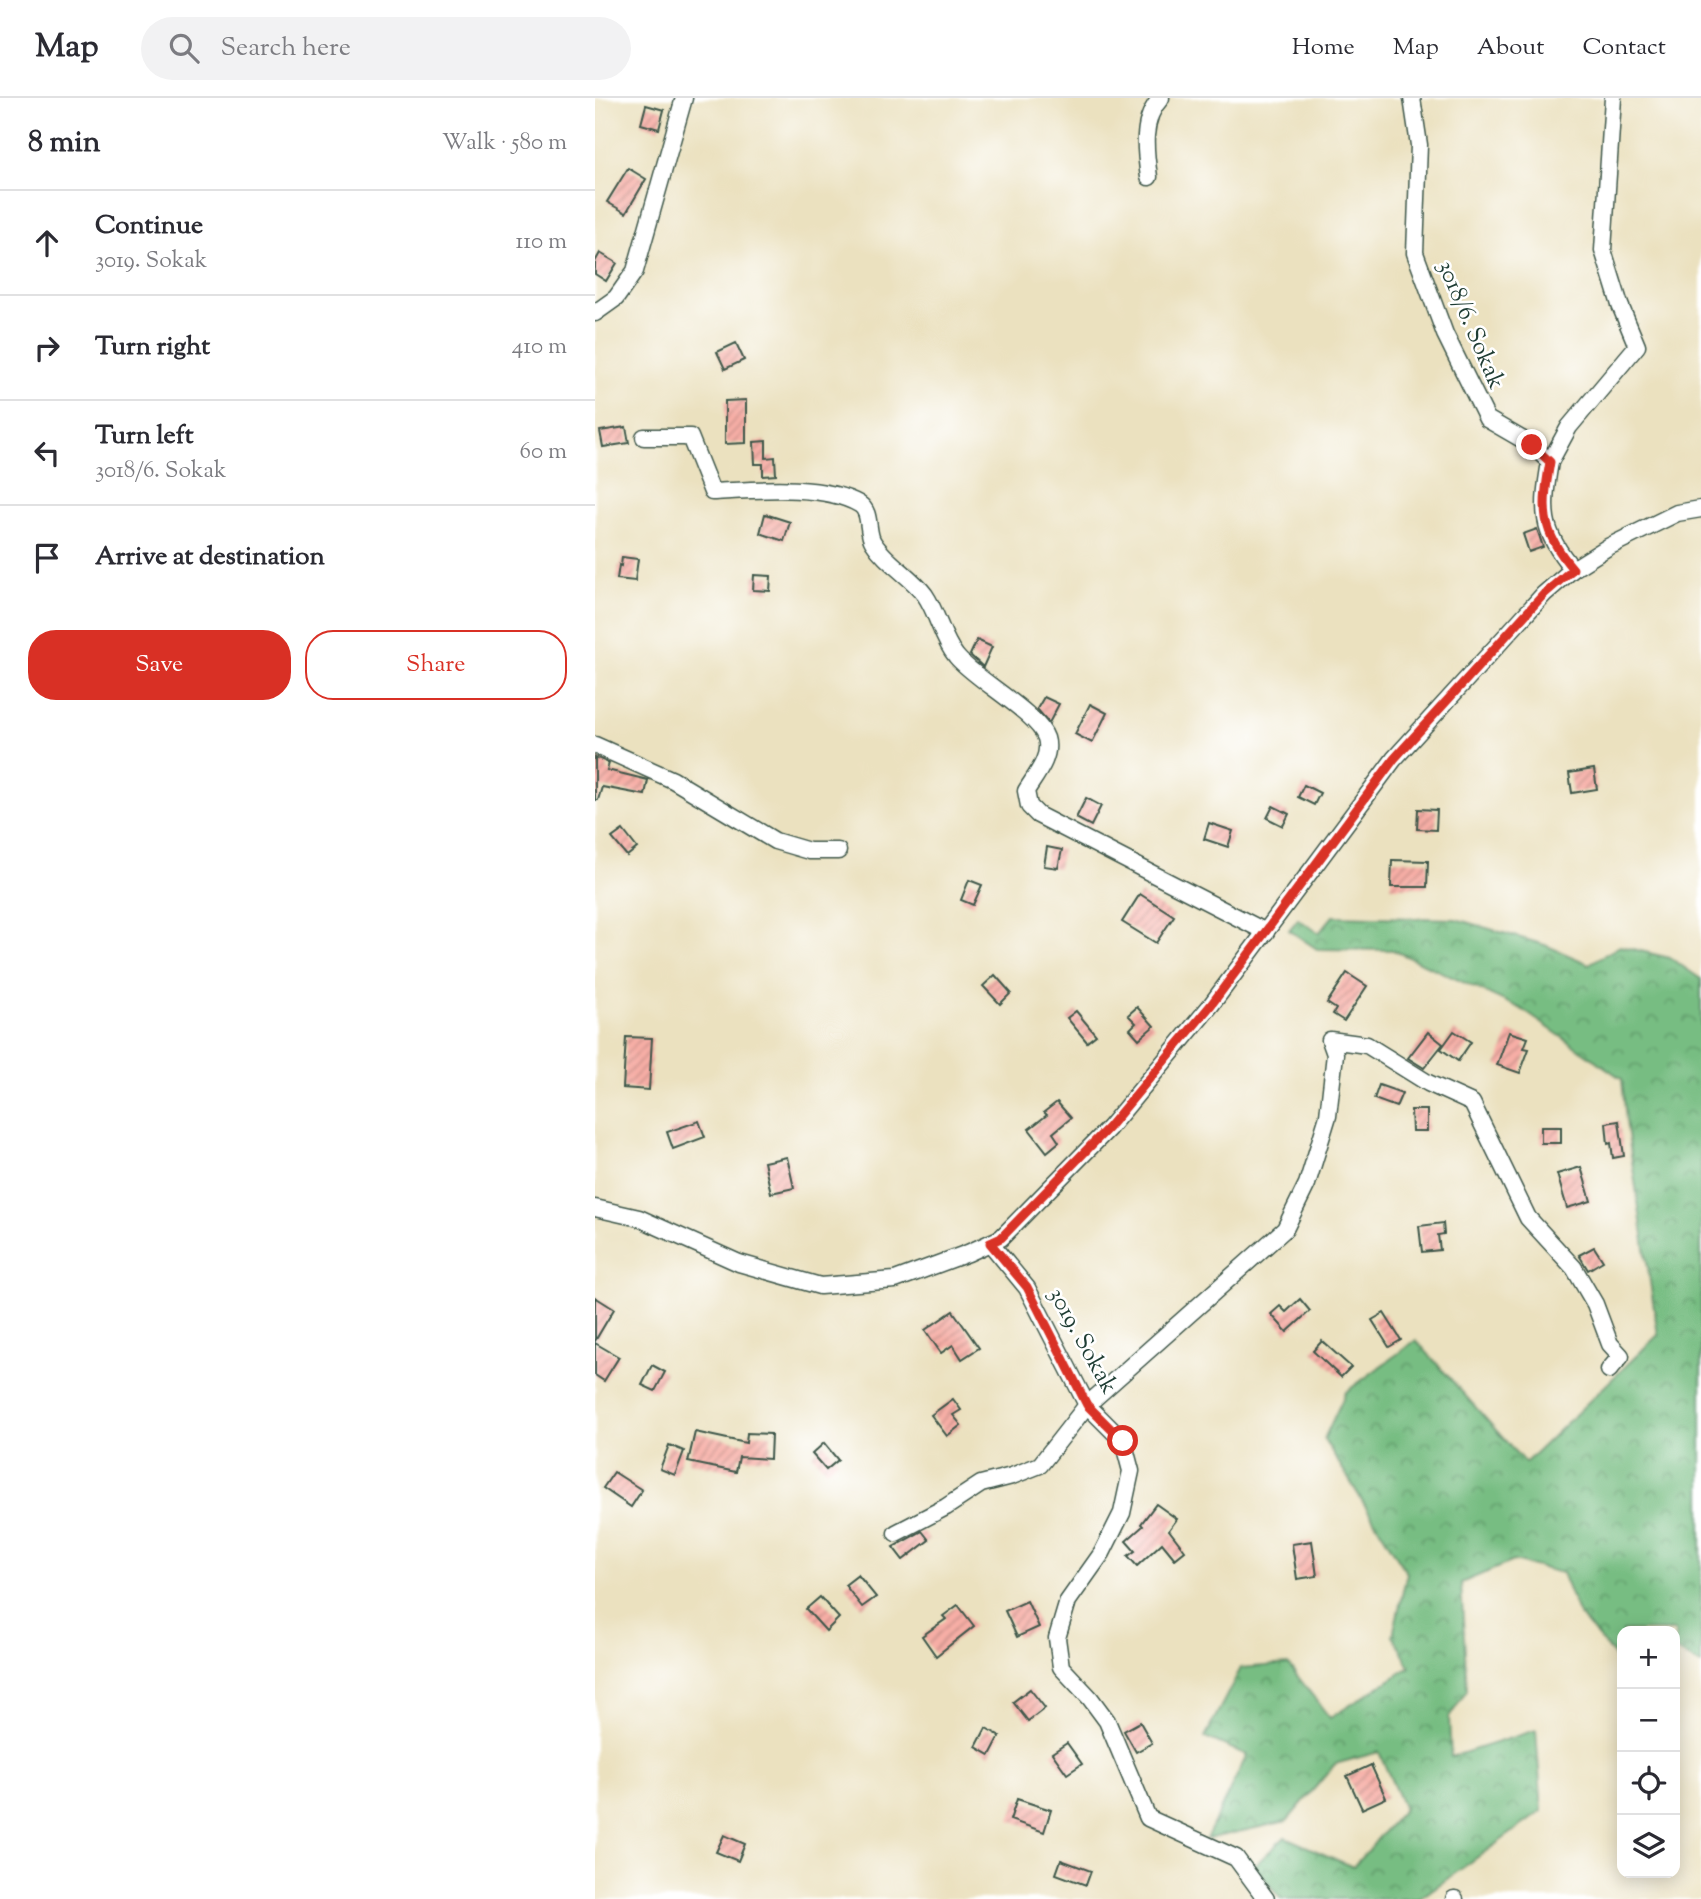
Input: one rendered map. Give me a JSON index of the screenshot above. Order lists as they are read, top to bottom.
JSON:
{
  "streets": {
    "street": ["3018/6. Sokak", "3019. Sokak"]
  },
  "page": {
    "header": "Map",
    "search": "Search here",
    "nav": [
      "Home",
      "Map",
      "About",
      "Contact"
    ],
    "heading": ["8 min", "Walk · 580 m"],
    "list": [
      ["Continue", "3019. Sokak", "110 m"],
      ["Turn right", "410 m"],
      ["Turn left", "3018/6. Sokak", "60 m"],
      "Arrive at destination"
    ],
    "buttons": ["Save", "Share"],
    "map_buttons": ["+", "−"]
  }
}
